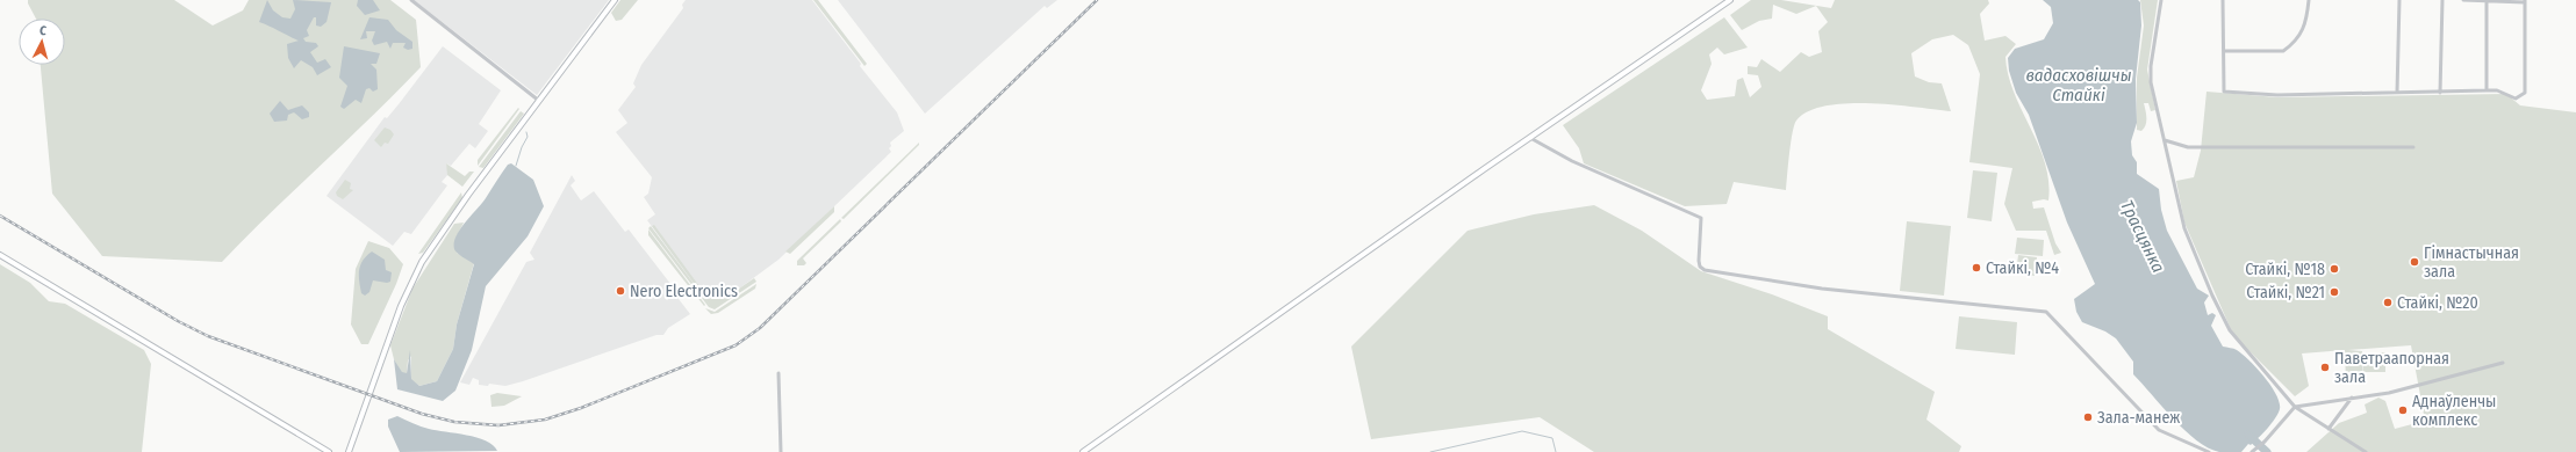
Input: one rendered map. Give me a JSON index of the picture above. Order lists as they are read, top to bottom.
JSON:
{
  "water": ["вадасховішчы Стайкі", "Трасцянка"],
  "places": [
    "Гімнастычная зала",
    "Стайкі, №4",
    "Стайкі, №18",
    "Nero Electronics",
    "Стайкі, №21",
    "Стайкі, №20",
    "Паветраапорная зала",
    "Аднаўленчы комплекс",
    "Зала-манеж"
  ],
  "north": "top"
}
